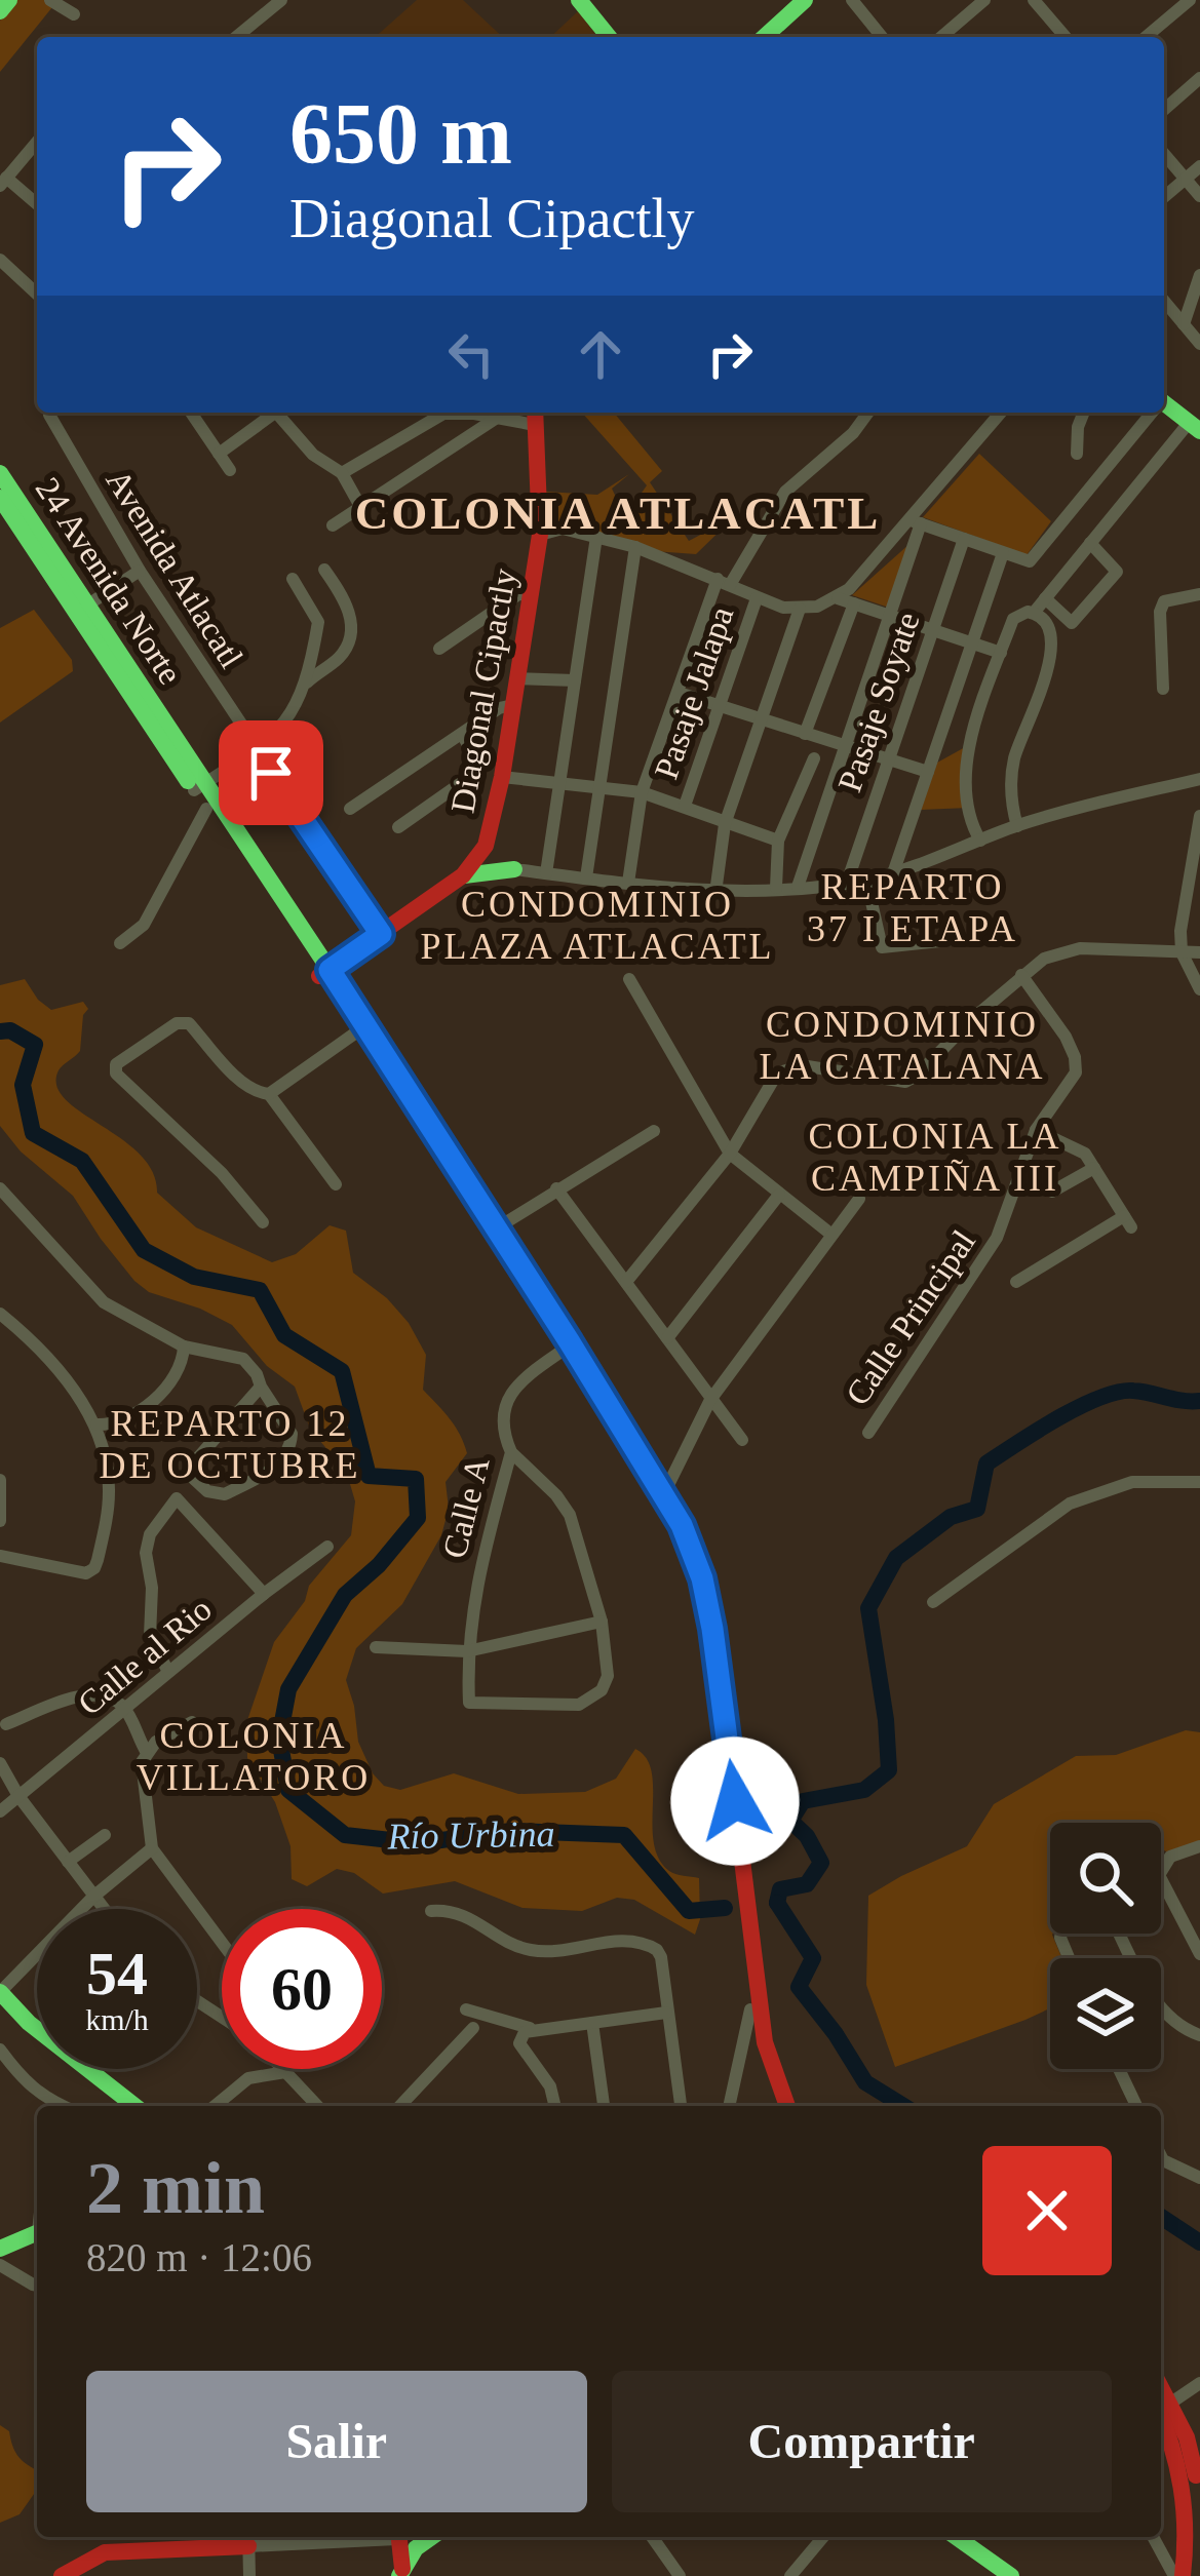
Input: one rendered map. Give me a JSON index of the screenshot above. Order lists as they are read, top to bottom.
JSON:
{
  "streets": {
    "main road": ["24 Avenida Norte", "Diagonal Cipactly"],
    "street": [
      "Avenida Atlacatl",
      "Pasaje Jalapa",
      "Pasaje Soyate",
      "Calle Principal",
      "Calle A",
      "Calle al Rio"
    ]
  },
  "crossings": [
    ["Avenida Atlacatl", "Diagonal Cipactly"],
    ["24 Avenida Norte", "Diagonal Cipactly"]
  ],
  "districts": [
    "COLONIA ATLACATL",
    "REPARTO 37 I ETAPA",
    "CONDOMINIO PLAZA ATLACATL",
    "CONDOMINIO LA CATALANA",
    "COLONIA LA CAMPIÑA III",
    "REPARTO 12 DE OCTUBRE",
    "COLONIA VILLATORO"
  ],
  "water": ["Río Urbina"],
  "page": {
    "turn": ["650 m", "Diagonal Cipactly"],
    "speed": "54 km/h",
    "limit": "60",
    "heading": ["2 min", "820 m · 12:06"],
    "buttons": ["Salir", "Compartir"]
  }
}
